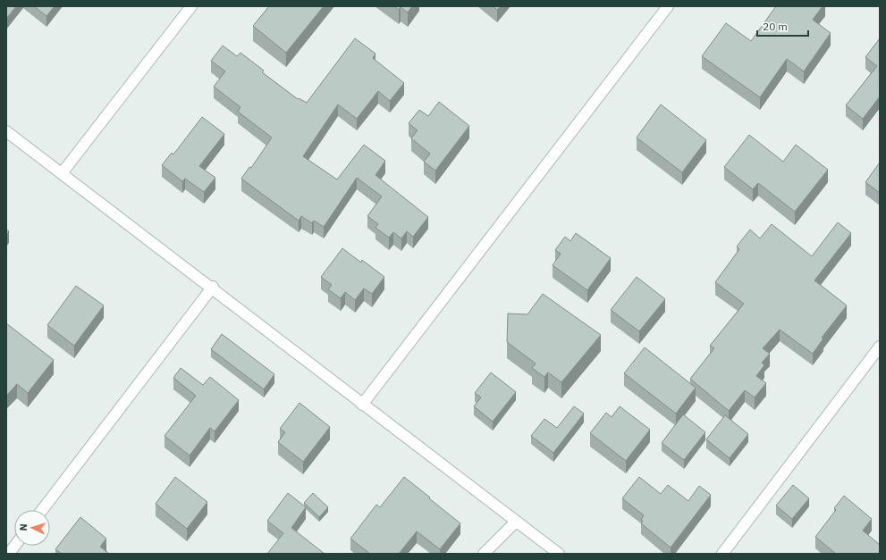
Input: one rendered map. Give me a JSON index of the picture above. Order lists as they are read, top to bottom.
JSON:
{
  "scale_bar": "20 m",
  "north": "left"
}
